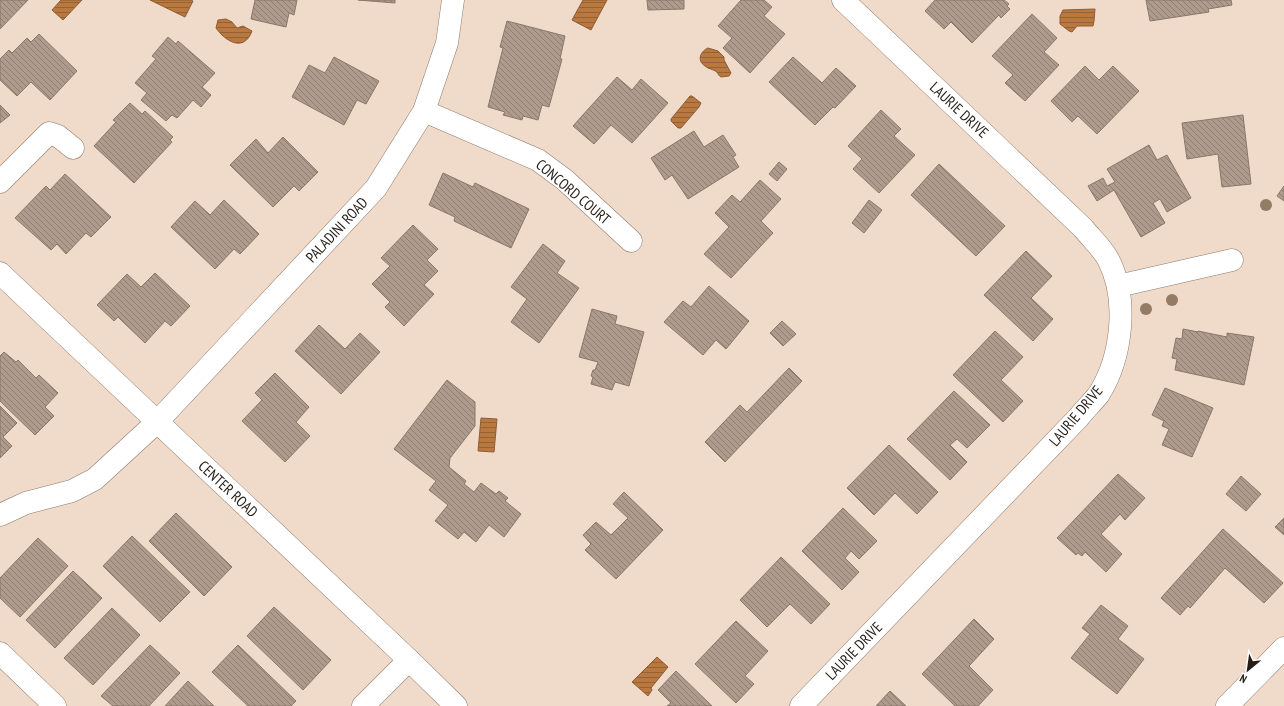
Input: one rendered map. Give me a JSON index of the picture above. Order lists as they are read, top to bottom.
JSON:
{
  "streets": {
    "street": [
      "LAURIE DRIVE",
      "CONCORD COURT",
      "PALADINI ROAD",
      "CENTER ROAD"
    ]
  },
  "crossings": [
    ["CONCORD COURT", "PALADINI ROAD"],
    ["PALADINI ROAD", "CENTER ROAD"]
  ],
  "north": "bottom left"
}
